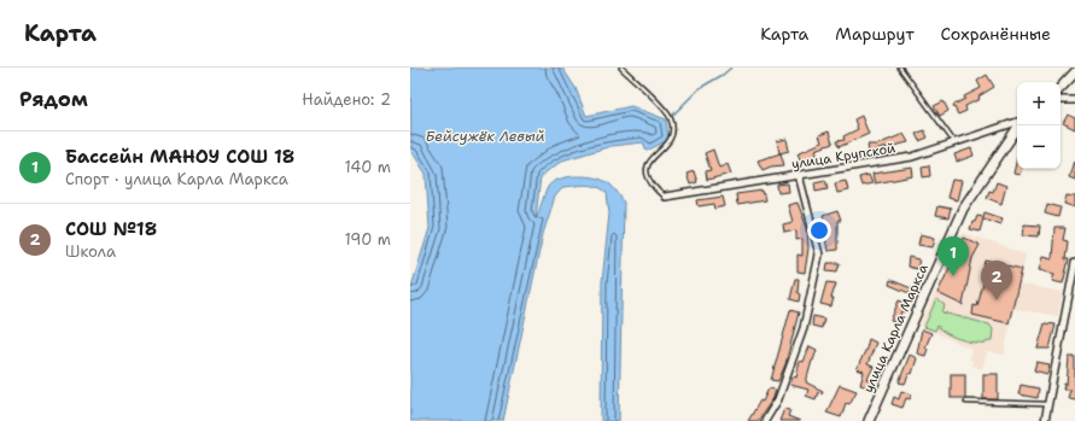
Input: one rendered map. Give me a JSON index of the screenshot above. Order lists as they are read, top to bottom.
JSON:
{
  "streets": {
    "main road": ["улица Карла Маркса"],
    "street": ["улица Крупской"]
  },
  "water": ["Бейсужёк Левый"],
  "page": {
    "header": "Карта",
    "nav": ["Карта", "Маршрут", "Сохранённые"],
    "heading": ["Рядом", "Найдено: 2"],
    "map_buttons": ["+", "−"],
    "list": [
      {
        "mark": "1",
        "name": "Бассейн МАНОУ СОШ 18",
        "note": "Спорт · улица Карла Маркса",
        "value": "140 m"
      },
      {
        "mark": "2",
        "name": "СОШ №18",
        "note": "Школа",
        "value": "190 m"
      }
    ],
    "pins": ["1", "2"]
  }
}
